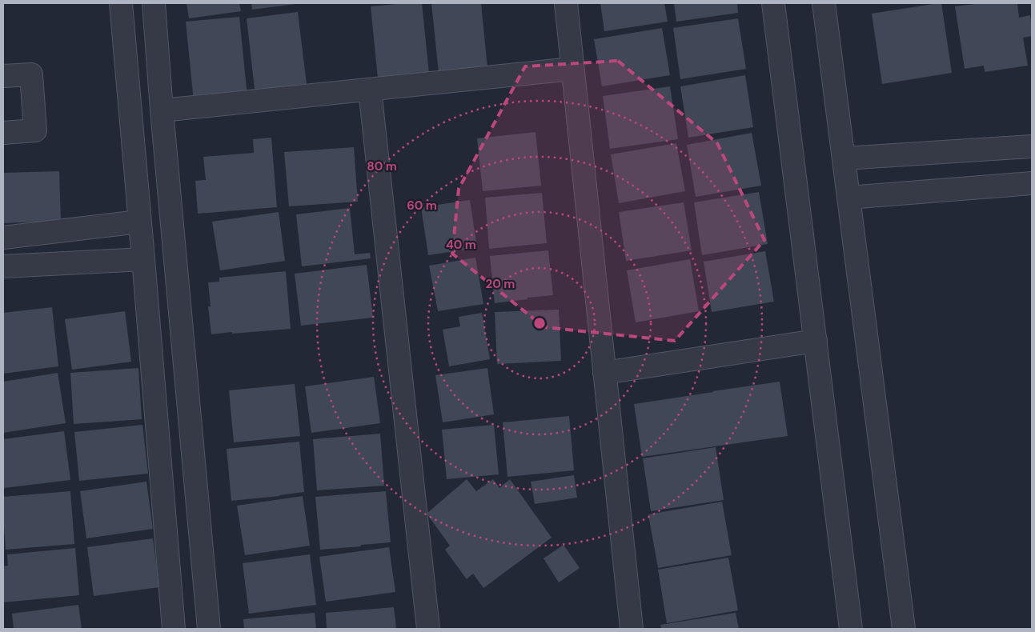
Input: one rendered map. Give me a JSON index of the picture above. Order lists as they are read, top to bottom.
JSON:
{
  "rings": [
    "80 m",
    "60 m",
    "40 m",
    "20 m"
  ]
}
